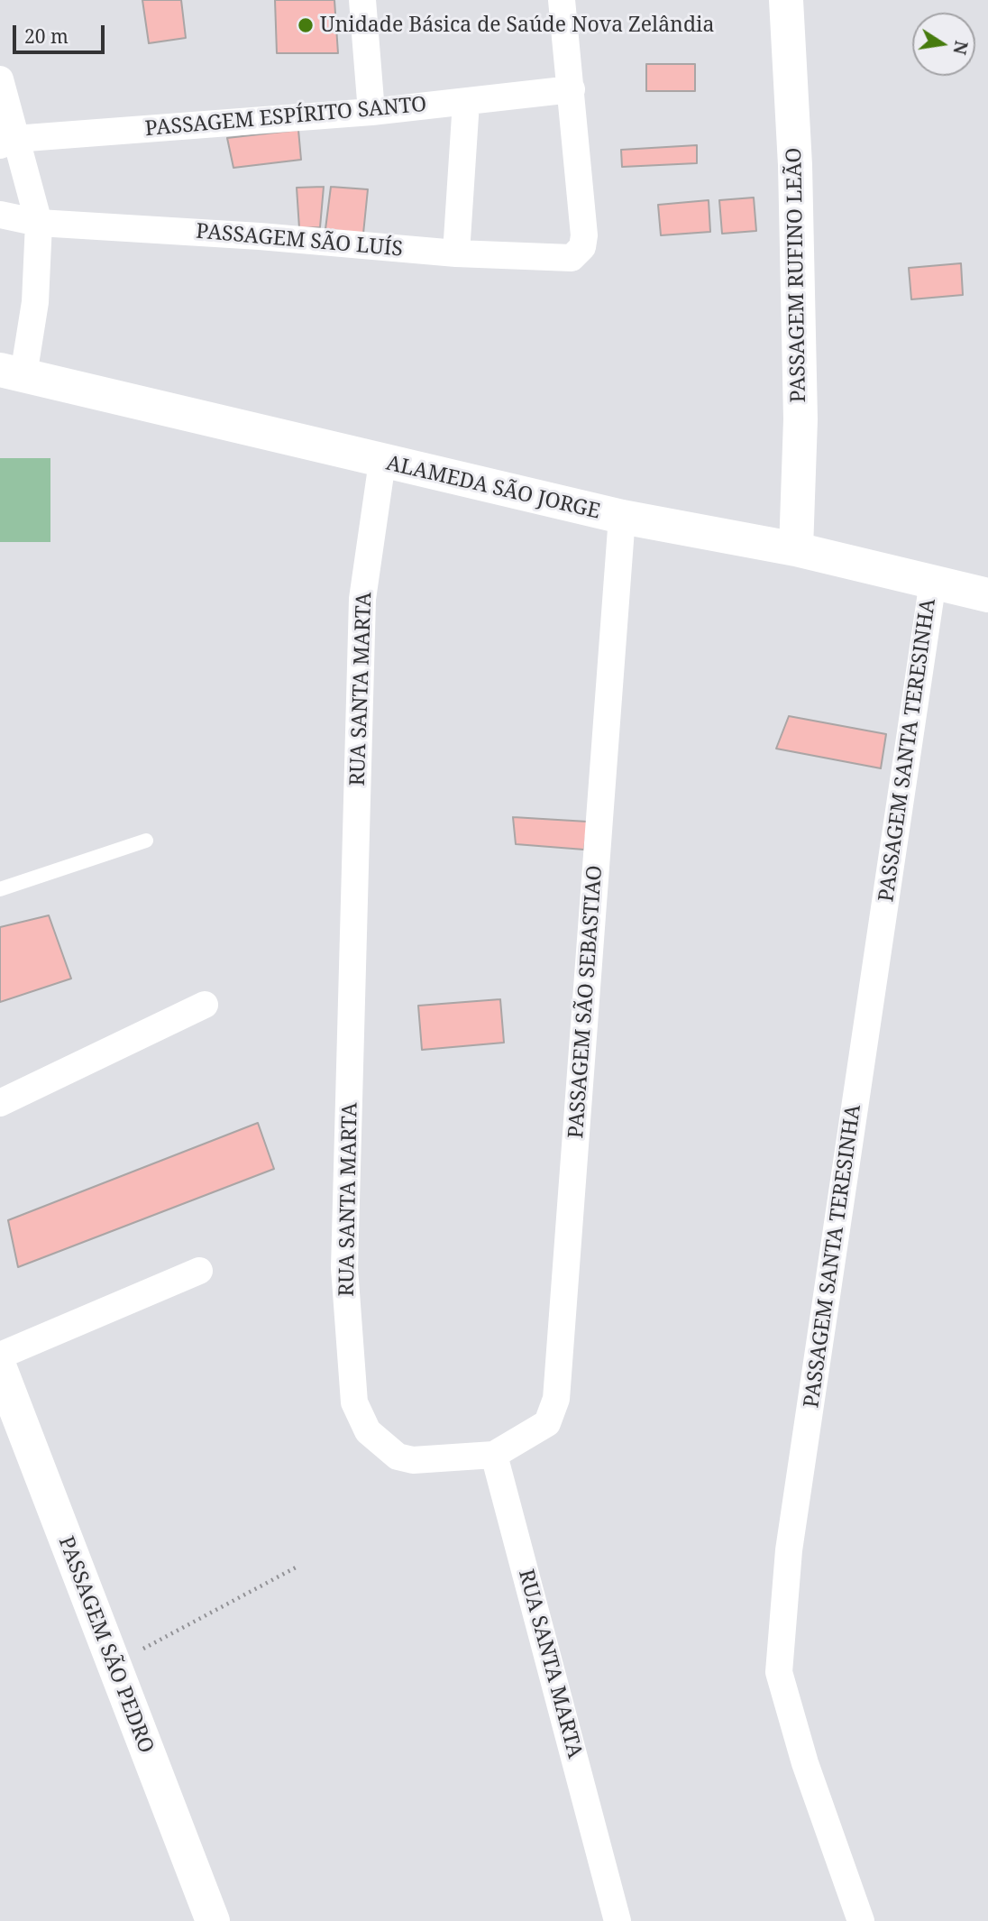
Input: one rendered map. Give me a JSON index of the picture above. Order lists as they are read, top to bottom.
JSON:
{
  "streets": {
    "street": [
      "PASSAGEM ESPÍRITO SANTO",
      "PASSAGEM SÃO LUÍS",
      "PASSAGEM RUFINO LEÃO",
      "ALAMEDA SÃO JORGE",
      "RUA SANTA MARTA",
      "PASSAGEM SANTA TERESINHA",
      "PASSAGEM SÃO SEBASTIAO",
      "PASSAGEM SÃO PEDRO"
    ]
  },
  "crossings": [
    ["PASSAGEM ESPÍRITO SANTO", "PASSAGEM SÃO LUÍS"],
    ["PASSAGEM RUFINO LEÃO", "ALAMEDA SÃO JORGE"],
    ["ALAMEDA SÃO JORGE", "RUA SANTA MARTA"],
    ["ALAMEDA SÃO JORGE", "PASSAGEM SANTA TERESINHA"],
    ["ALAMEDA SÃO JORGE", "PASSAGEM SÃO SEBASTIAO"],
    ["RUA SANTA MARTA", "PASSAGEM SÃO SEBASTIAO"]
  ],
  "places": ["Unidade Básica de Saúde Nova Zelândia"],
  "scale_bar": "20 m",
  "north": "right"
}
